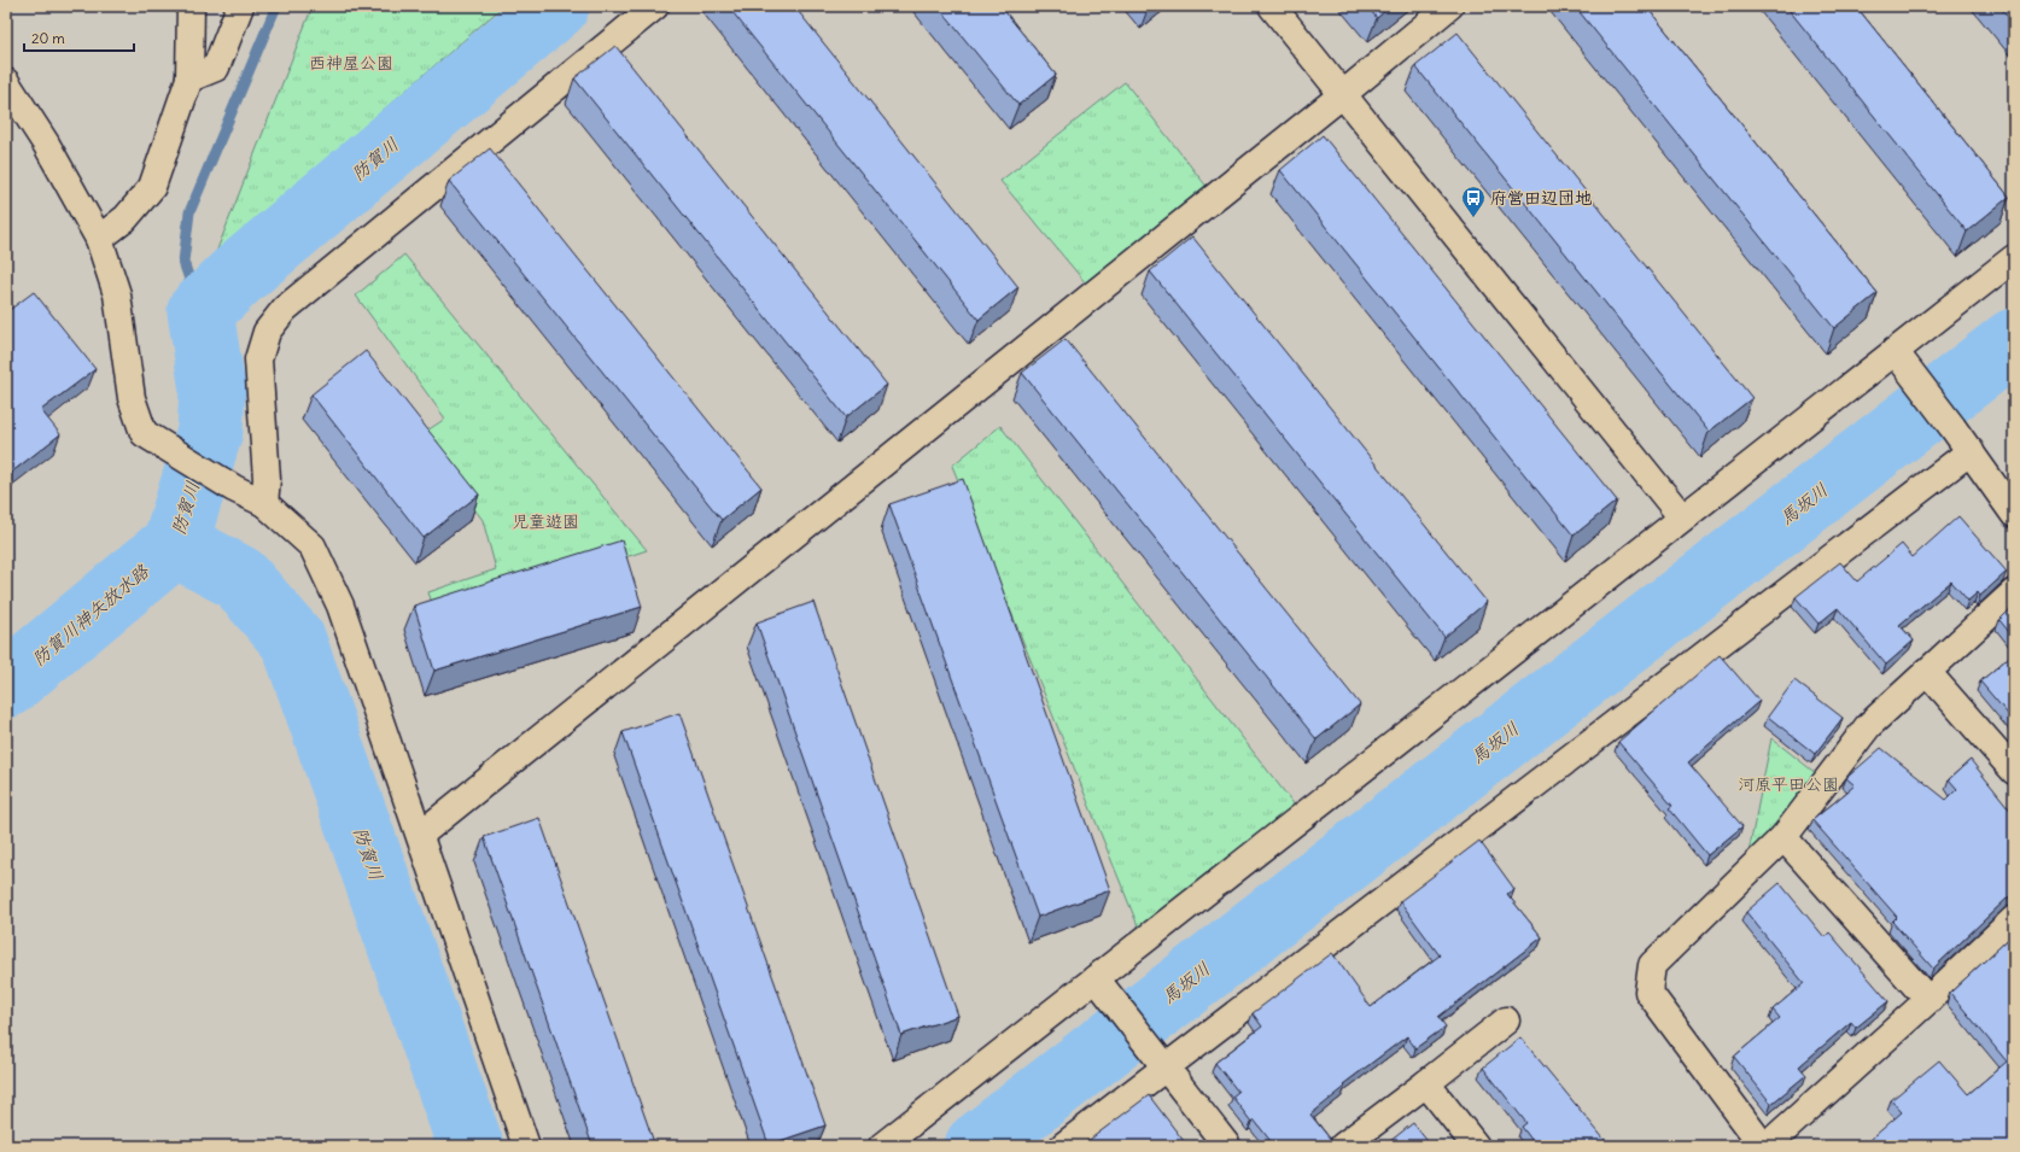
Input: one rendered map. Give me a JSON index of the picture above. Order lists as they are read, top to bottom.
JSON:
{
  "water": ["防賀川", "馬坂川", "防賀川神矢放水路"],
  "parks": ["西神屋公園", "児童遊園", "河原平田公園"],
  "places": {
    "bus stop": ["府営田辺団地"]
  },
  "scale_bar": "20 m"
}
